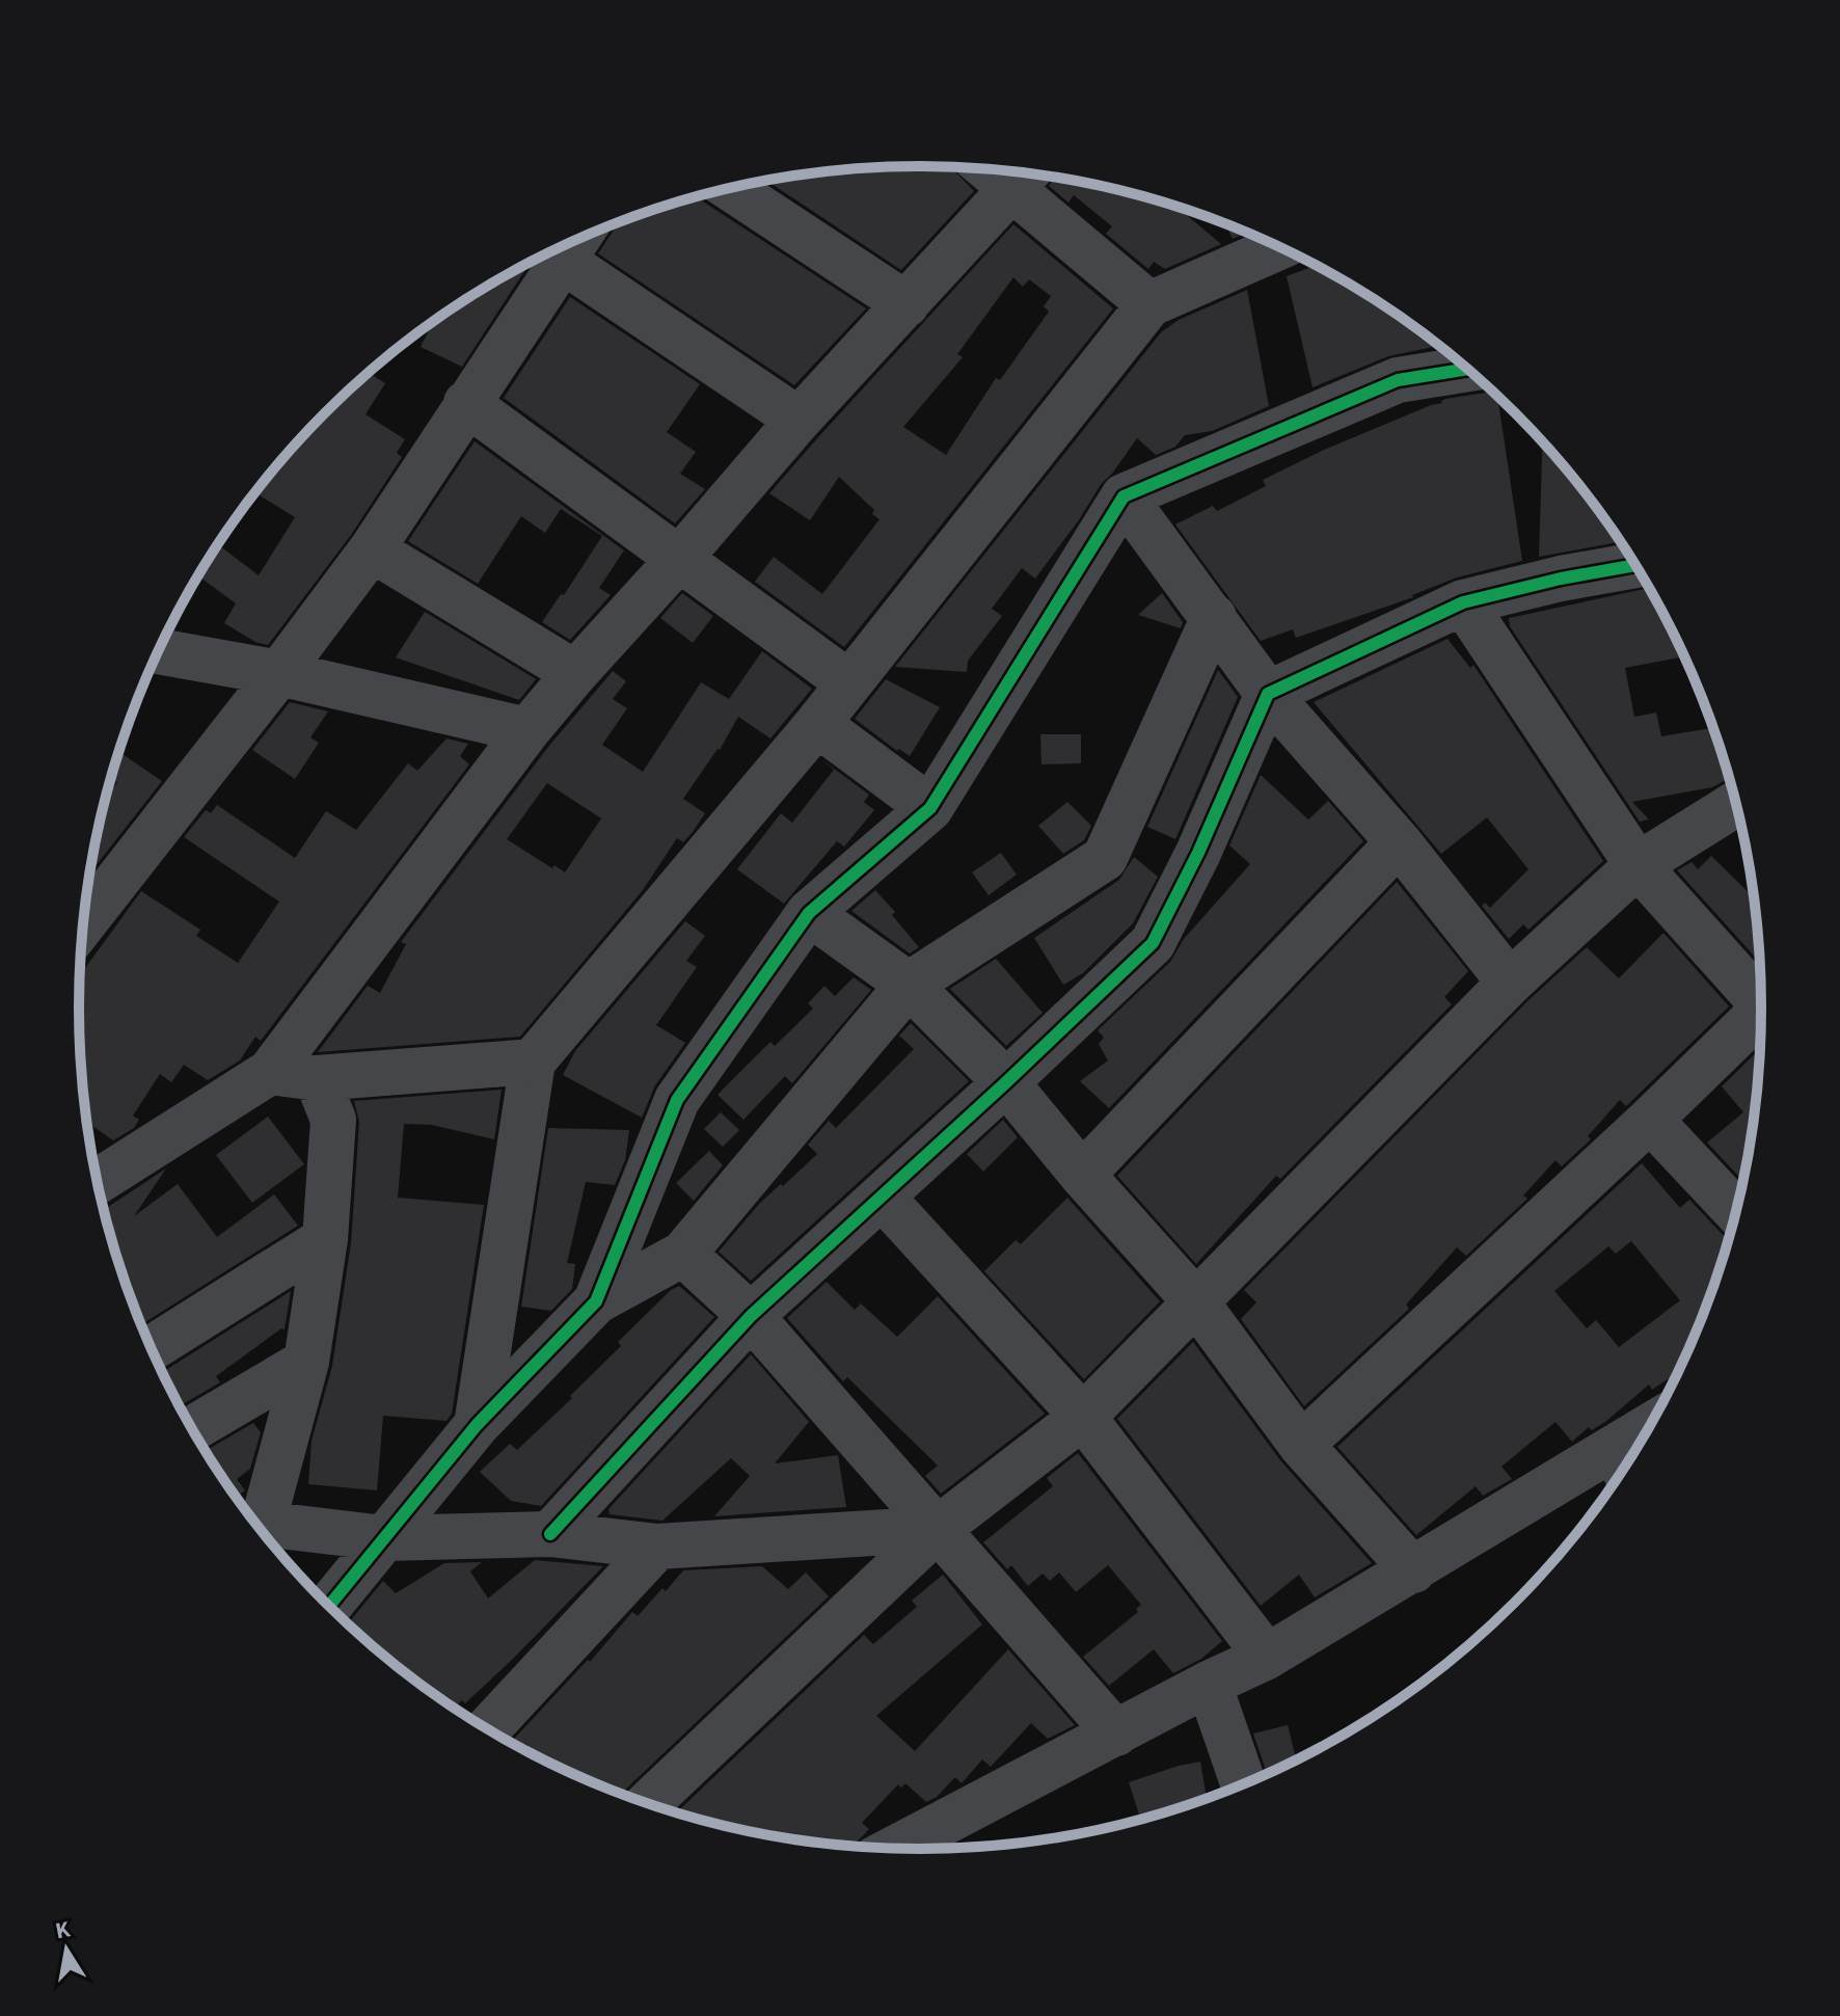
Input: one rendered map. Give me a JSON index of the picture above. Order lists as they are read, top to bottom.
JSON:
{
  "north": "top"
}
